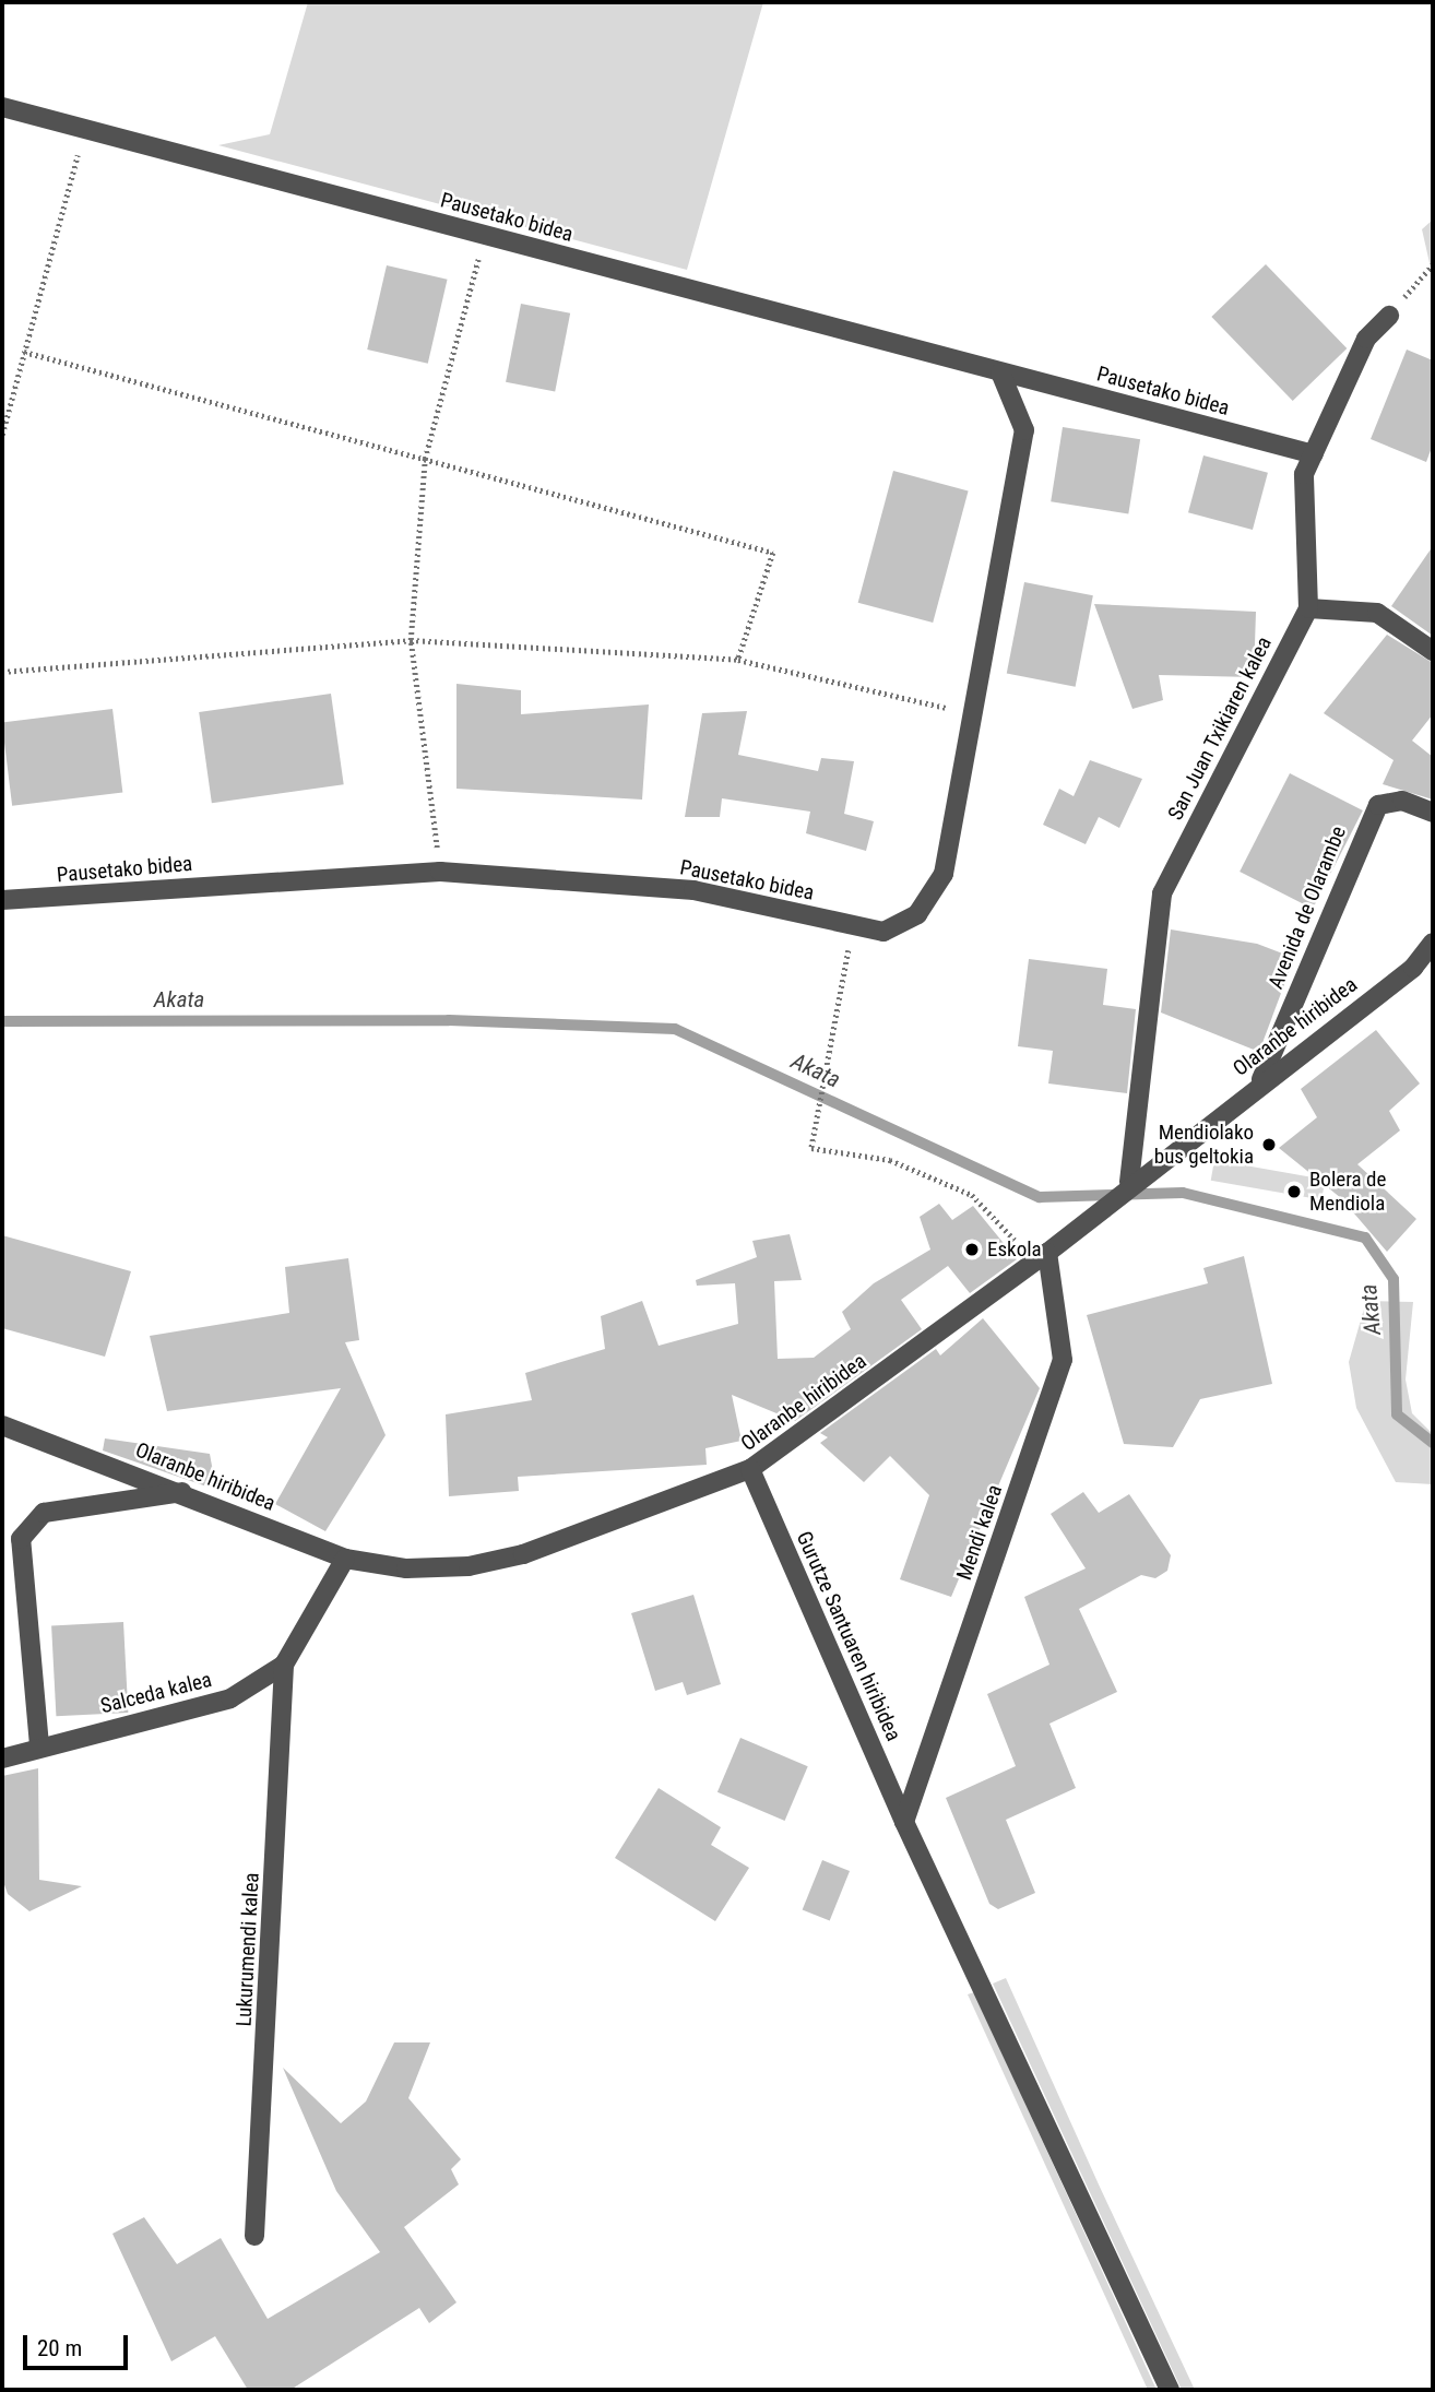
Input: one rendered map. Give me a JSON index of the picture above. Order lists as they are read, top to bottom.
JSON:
{
  "streets": {
    "street": [
      "Pausetako bidea",
      "San Juan Txikiaren kalea",
      "Avenida de Olarambe",
      "Olaranbe hiribidea",
      "Mendi kalea",
      "Gurutze Santuaren hiribidea",
      "Salceda kalea",
      "Lukurumendi kalea"
    ]
  },
  "crossings": [
    ["Pausetako bidea", "San Juan Txikiaren kalea"],
    ["San Juan Txikiaren kalea", "Olaranbe hiribidea"],
    ["Avenida de Olarambe", "Olaranbe hiribidea"],
    ["Olaranbe hiribidea", "Mendi kalea"],
    ["Olaranbe hiribidea", "Gurutze Santuaren hiribidea"],
    ["Olaranbe hiribidea", "Salceda kalea"],
    ["Mendi kalea", "Gurutze Santuaren hiribidea"],
    ["Salceda kalea", "Lukurumendi kalea"]
  ],
  "water": ["Akata"],
  "places": ["Mendiolako bus geltokia", "Bolera de Mendiola", "Eskola"],
  "scale_bar": "20 m"
}
